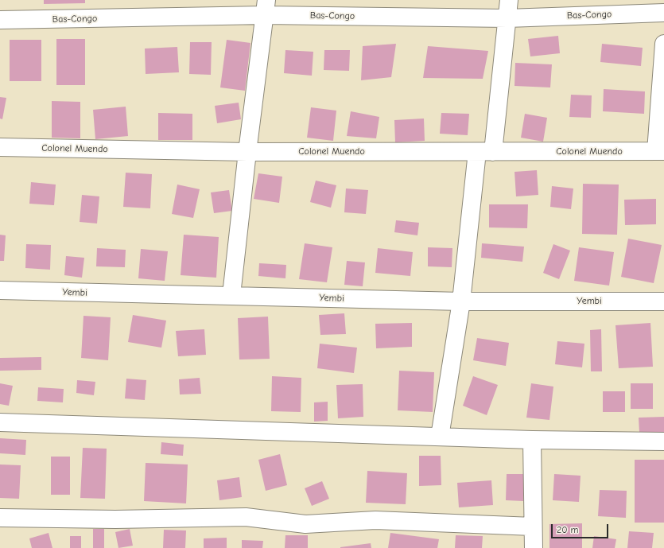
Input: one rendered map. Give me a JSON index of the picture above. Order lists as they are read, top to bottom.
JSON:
{
  "streets": {
    "street": ["Bas-Congo", "Colonel Muendo", "Yembi"]
  },
  "scale_bar": "20 m"
}
